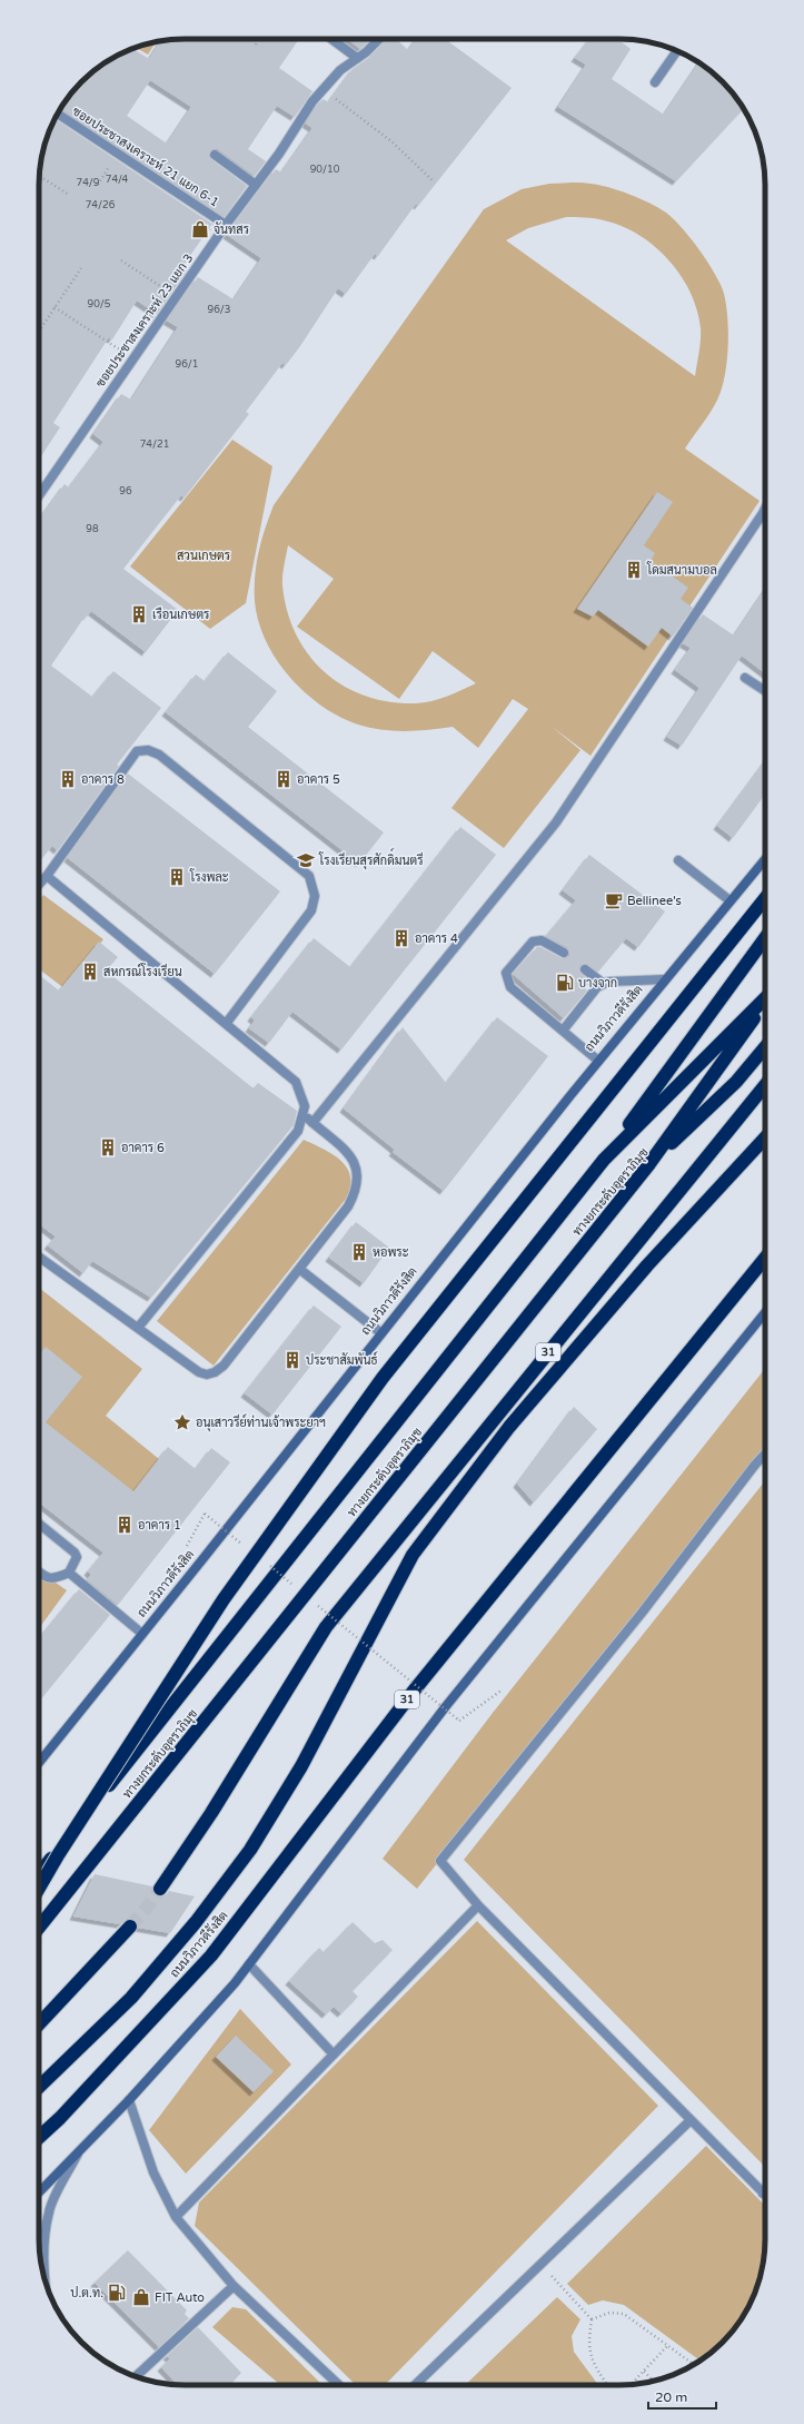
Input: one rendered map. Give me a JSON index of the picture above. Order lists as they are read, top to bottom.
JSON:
{
  "streets": {
    "highway": ["ถนนวิภาวดีรังสิต", "ทางยกระดับอุตราภิมุข", "31"],
    "street": ["ซอยประชาสงเคราะห์ 21 แยก 6-1", "ซอยประชาสงเคราะห์ 23 แยก 3"]
  },
  "crossings": [
    ["ซอยประชาสงเคราะห์ 21 แยก 6-1", "ซอยประชาสงเคราะห์ 23 แยก 3"]
  ],
  "parks": ["สวนเกษตร"],
  "places": {
    "shop": ["จันทสร", "FIT Auto"],
    "building": [
      "โดมสนามบอล",
      "เรือนเกษตร",
      "อาคาร 8",
      "อาคาร 5",
      "โรงพละ",
      "อาคาร 4",
      "สหกรณ์โรงเรียน",
      "อาคาร 6",
      "หอพระ",
      "ประชาสัมพันธ์",
      "อาคาร 1"
    ],
    "school or university": ["โรงเรียนสุรศักดิ์มนตรี"],
    "cafe": ["Bellinee's"],
    "fuel station": ["บางจาก", "ป.ต.ท."],
    "place": ["อนุเสาวรีย์ท่านเจ้าพระยาฯ"]
  },
  "house_numbers": [
    "90/10",
    "74/4",
    "74/9",
    "74/26",
    "90/5",
    "96/3",
    "96/1",
    "74/21",
    "96",
    "98"
  ],
  "scale_bar": "20 m"
}
